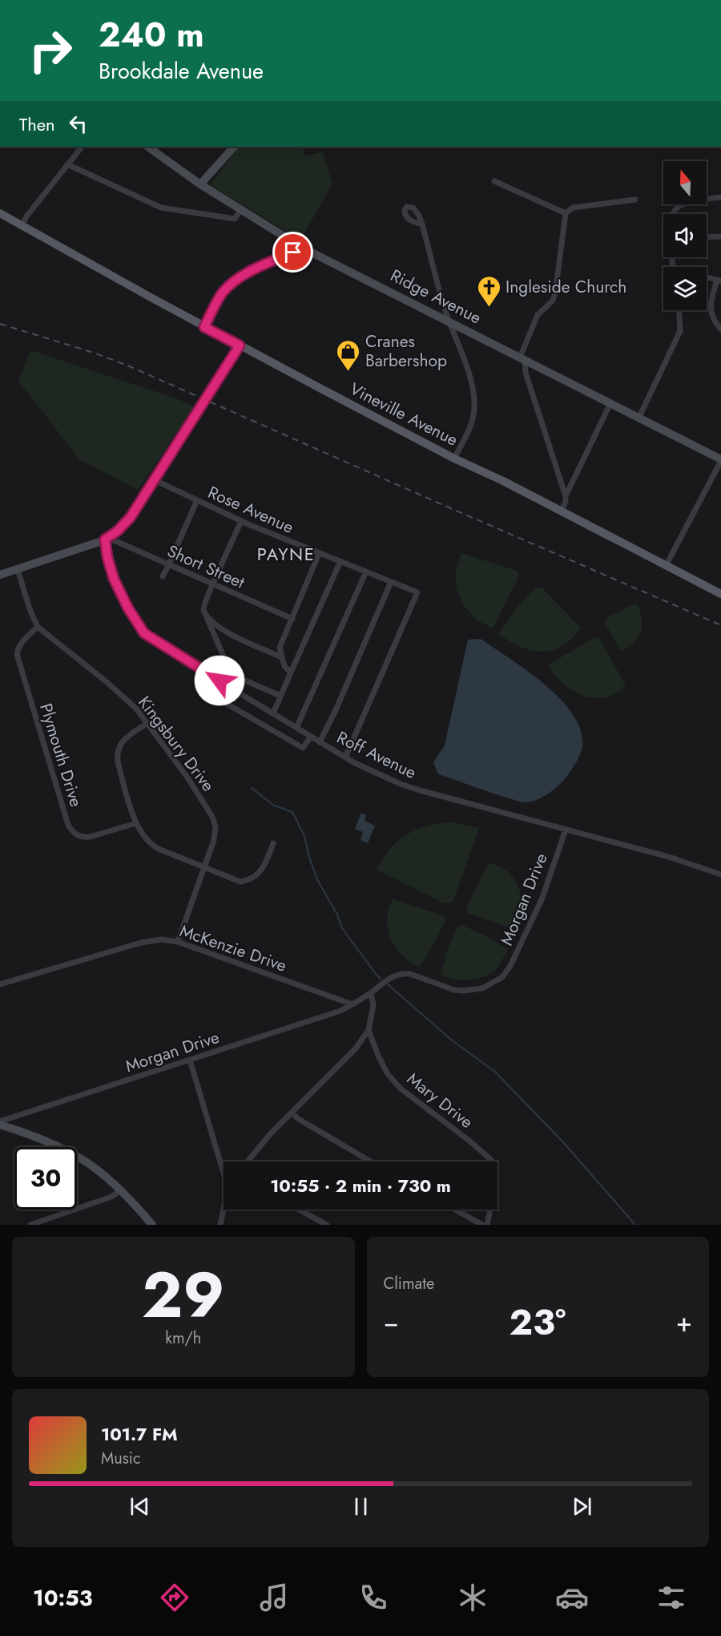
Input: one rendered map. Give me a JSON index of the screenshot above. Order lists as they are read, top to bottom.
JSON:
{
  "streets": {
    "main road": ["Vineville Avenue"],
    "street": [
      "Ridge Avenue",
      "Rose Avenue",
      "Short Street",
      "Kingsbury Drive",
      "Plymouth Drive",
      "Roff Avenue",
      "Morgan Drive",
      "McKenzie Drive",
      "Mary Drive"
    ]
  },
  "crossings": [
    ["Rose Avenue", "Roff Avenue"],
    ["Short Street", "Roff Avenue"],
    ["Kingsbury Drive", "Plymouth Drive"],
    ["Kingsbury Drive", "McKenzie Drive"],
    ["Roff Avenue", "Morgan Drive"],
    ["Morgan Drive", "McKenzie Drive"]
  ],
  "districts": ["PAYNE"],
  "places": {
    "church": ["Ingleside Church"],
    "shop": ["Cranes Barbershop"]
  },
  "north": "top",
  "page": {
    "turn": ["240 m", "Brookdale Avenue"],
    "then": "Then",
    "limit": "30",
    "trip": "10:55 · 2 min · 730 m",
    "tile": [
      ["29", "km/h"],
      "Climate"
    ],
    "heat": ["−", "23°", "+"],
    "song": ["101.7 FM", "Music"],
    "tabs": "10:53"
  }
}
